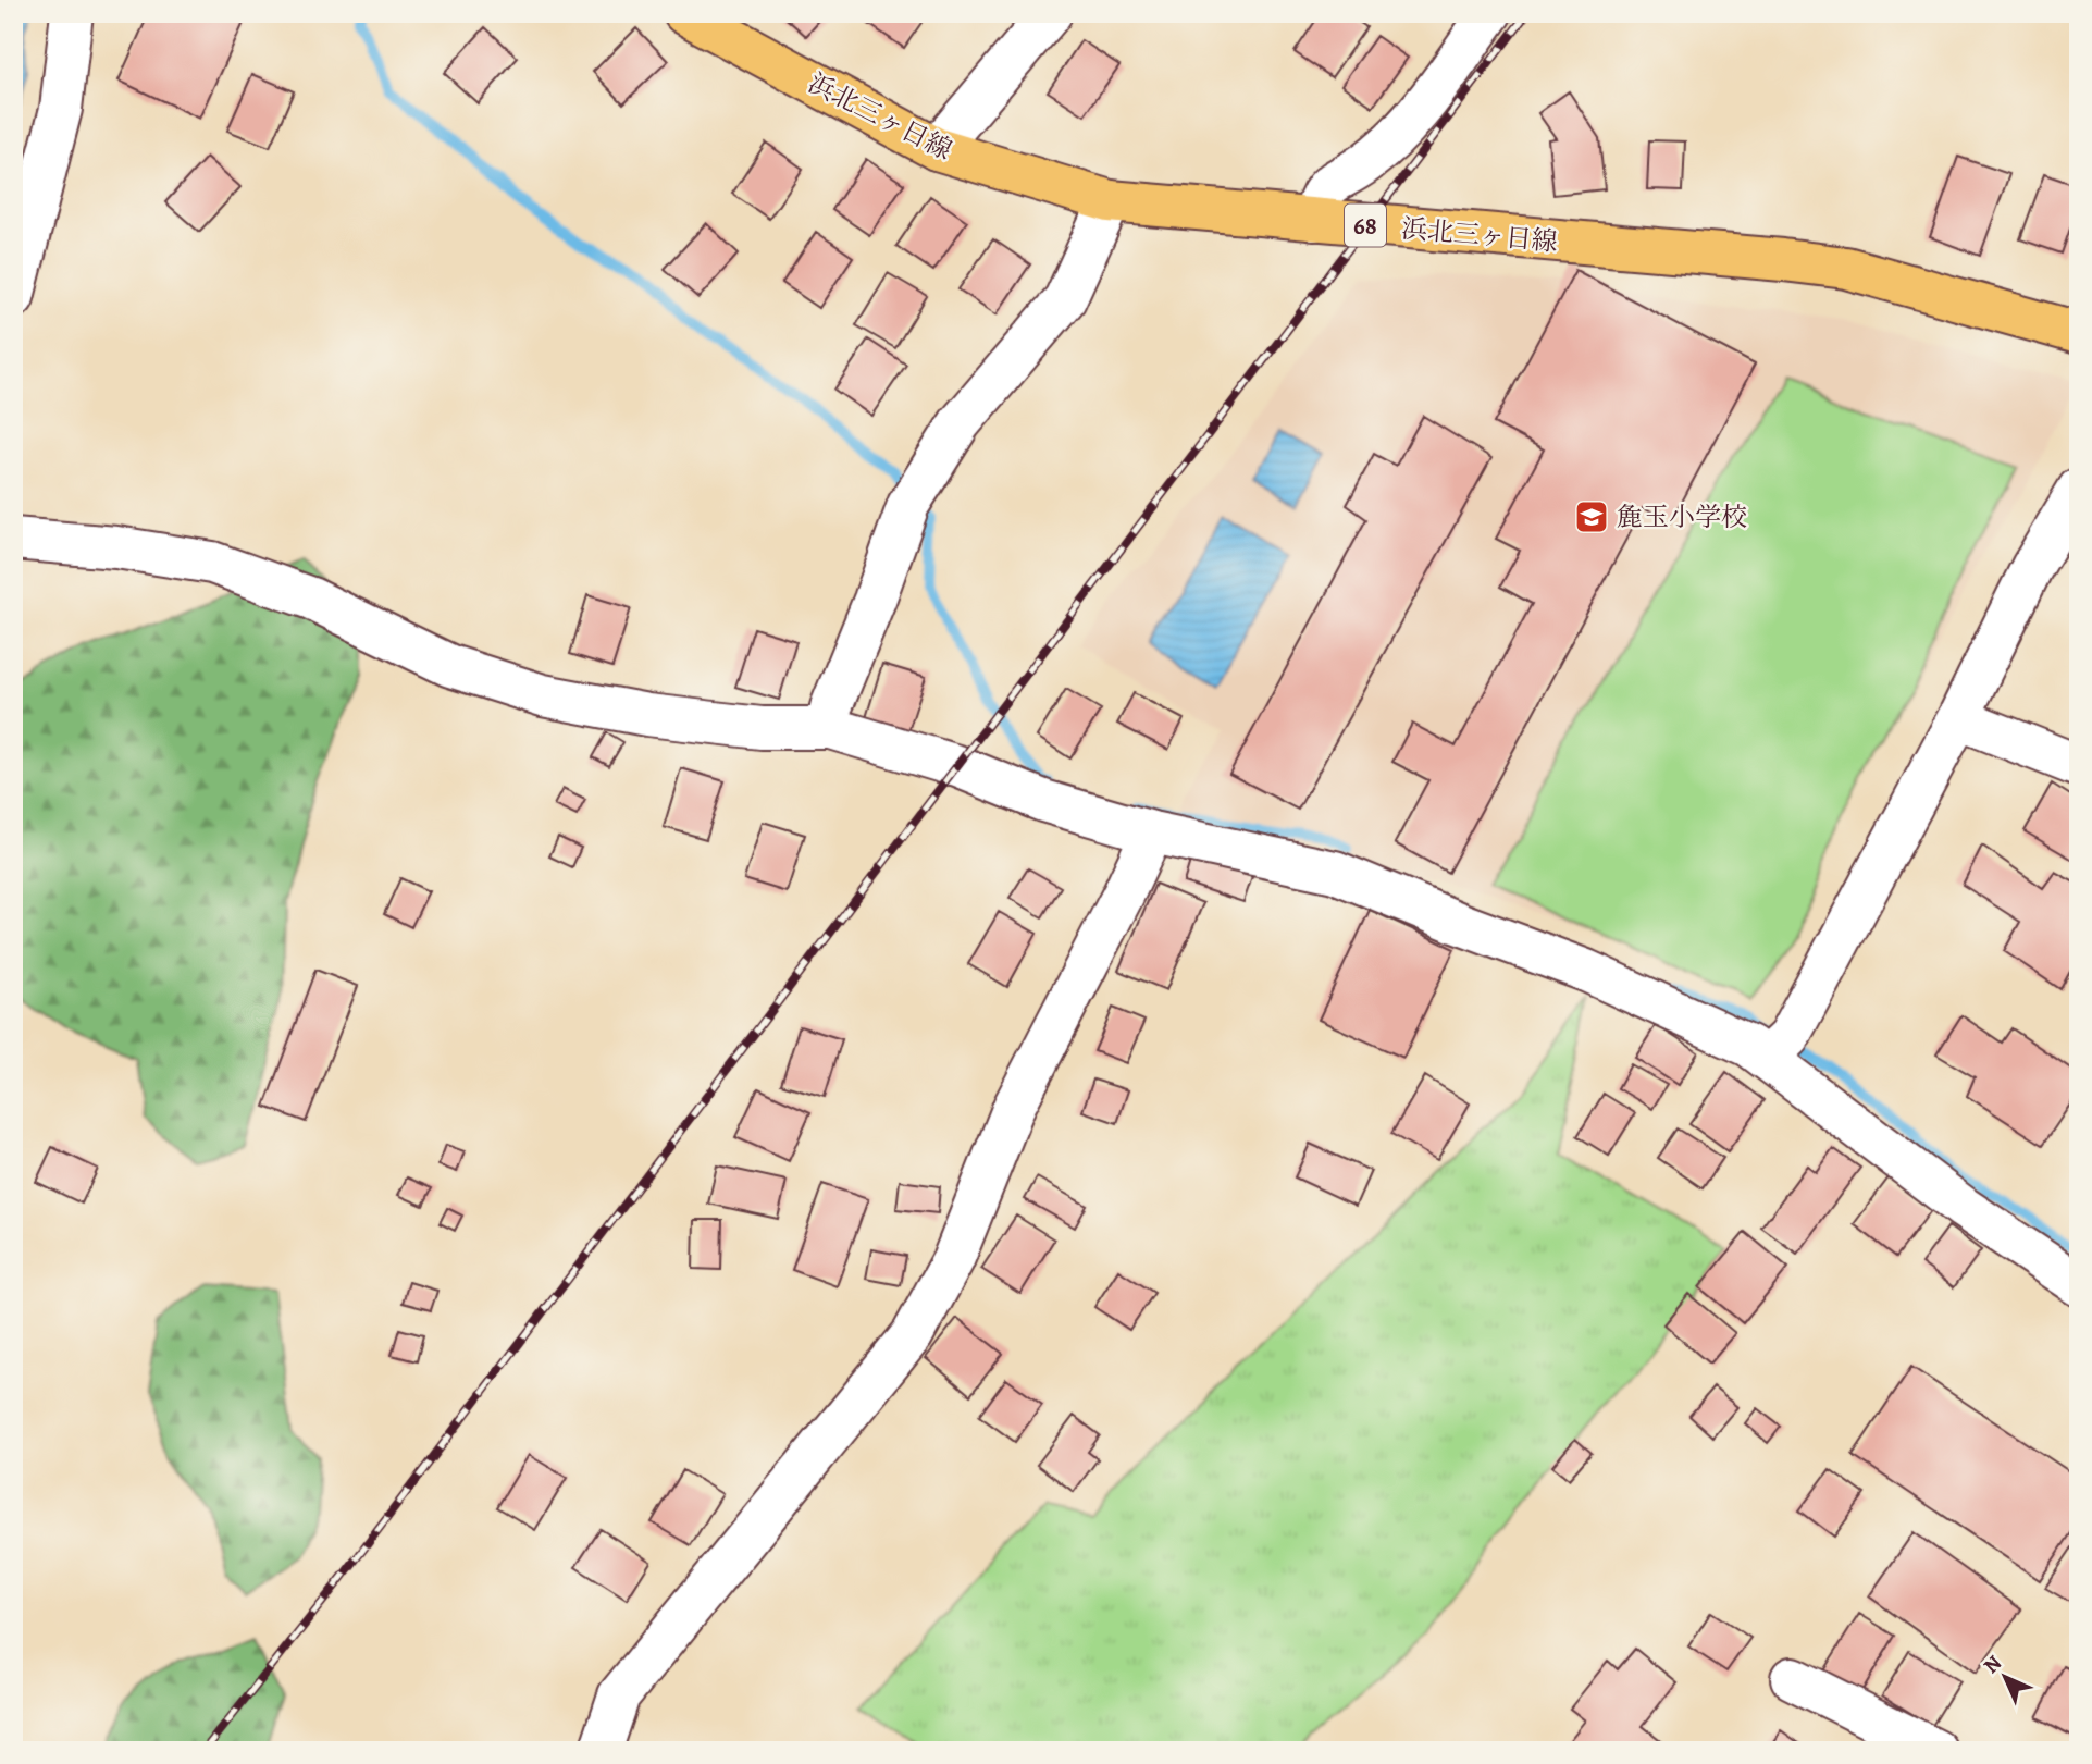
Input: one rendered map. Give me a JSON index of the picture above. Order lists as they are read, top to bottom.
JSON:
{
  "streets": {
    "main road": ["浜北三ヶ日線", "68"]
  },
  "places": {
    "school or university": ["麁玉小学校"]
  },
  "north": "top left"
}
